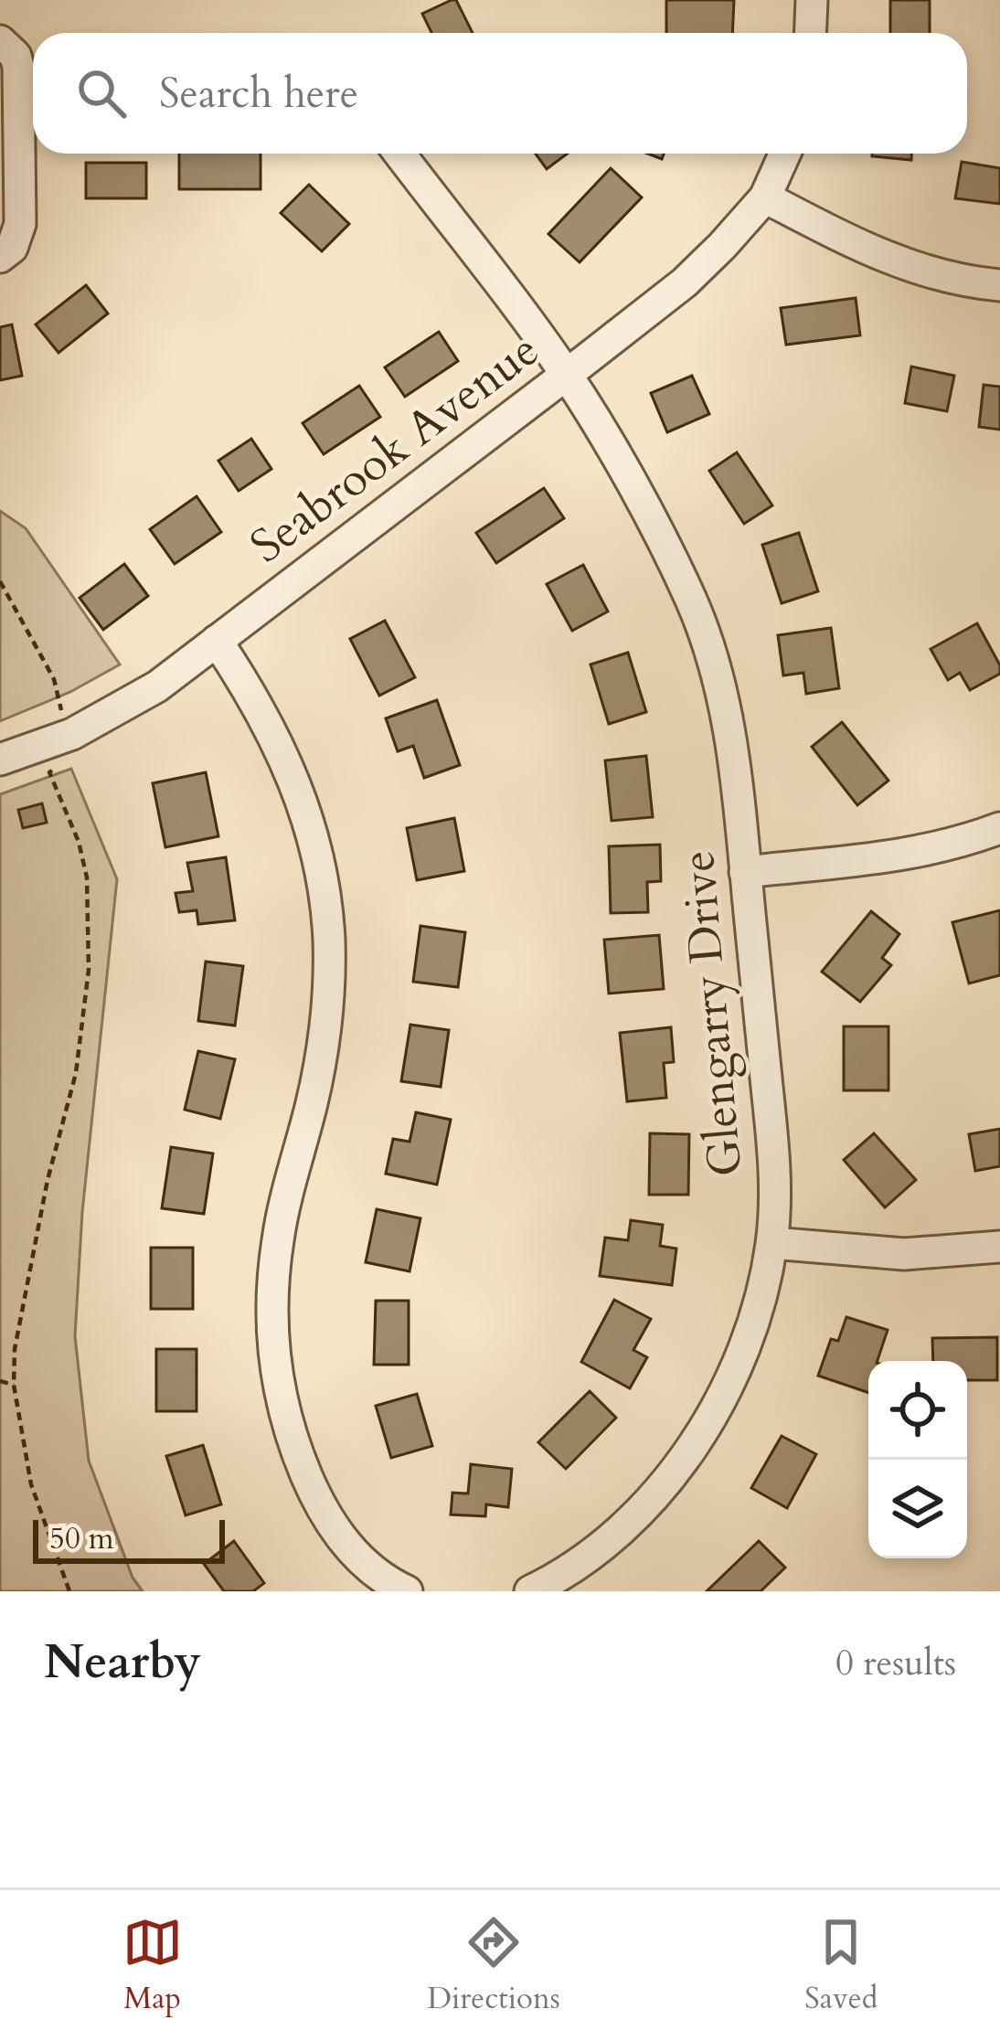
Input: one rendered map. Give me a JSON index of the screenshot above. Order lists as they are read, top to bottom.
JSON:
{
  "streets": {
    "street": ["Seabrook Avenue", "Glengarry Drive"]
  },
  "crossings": [
    ["Seabrook Avenue", "Glengarry Drive"]
  ],
  "scale_bar": "50 m",
  "page": {
    "search": "Search here",
    "scale": "50 m",
    "heading": ["Nearby", "0 results"],
    "nav": ["Map", "Directions", "Saved"]
  }
}
